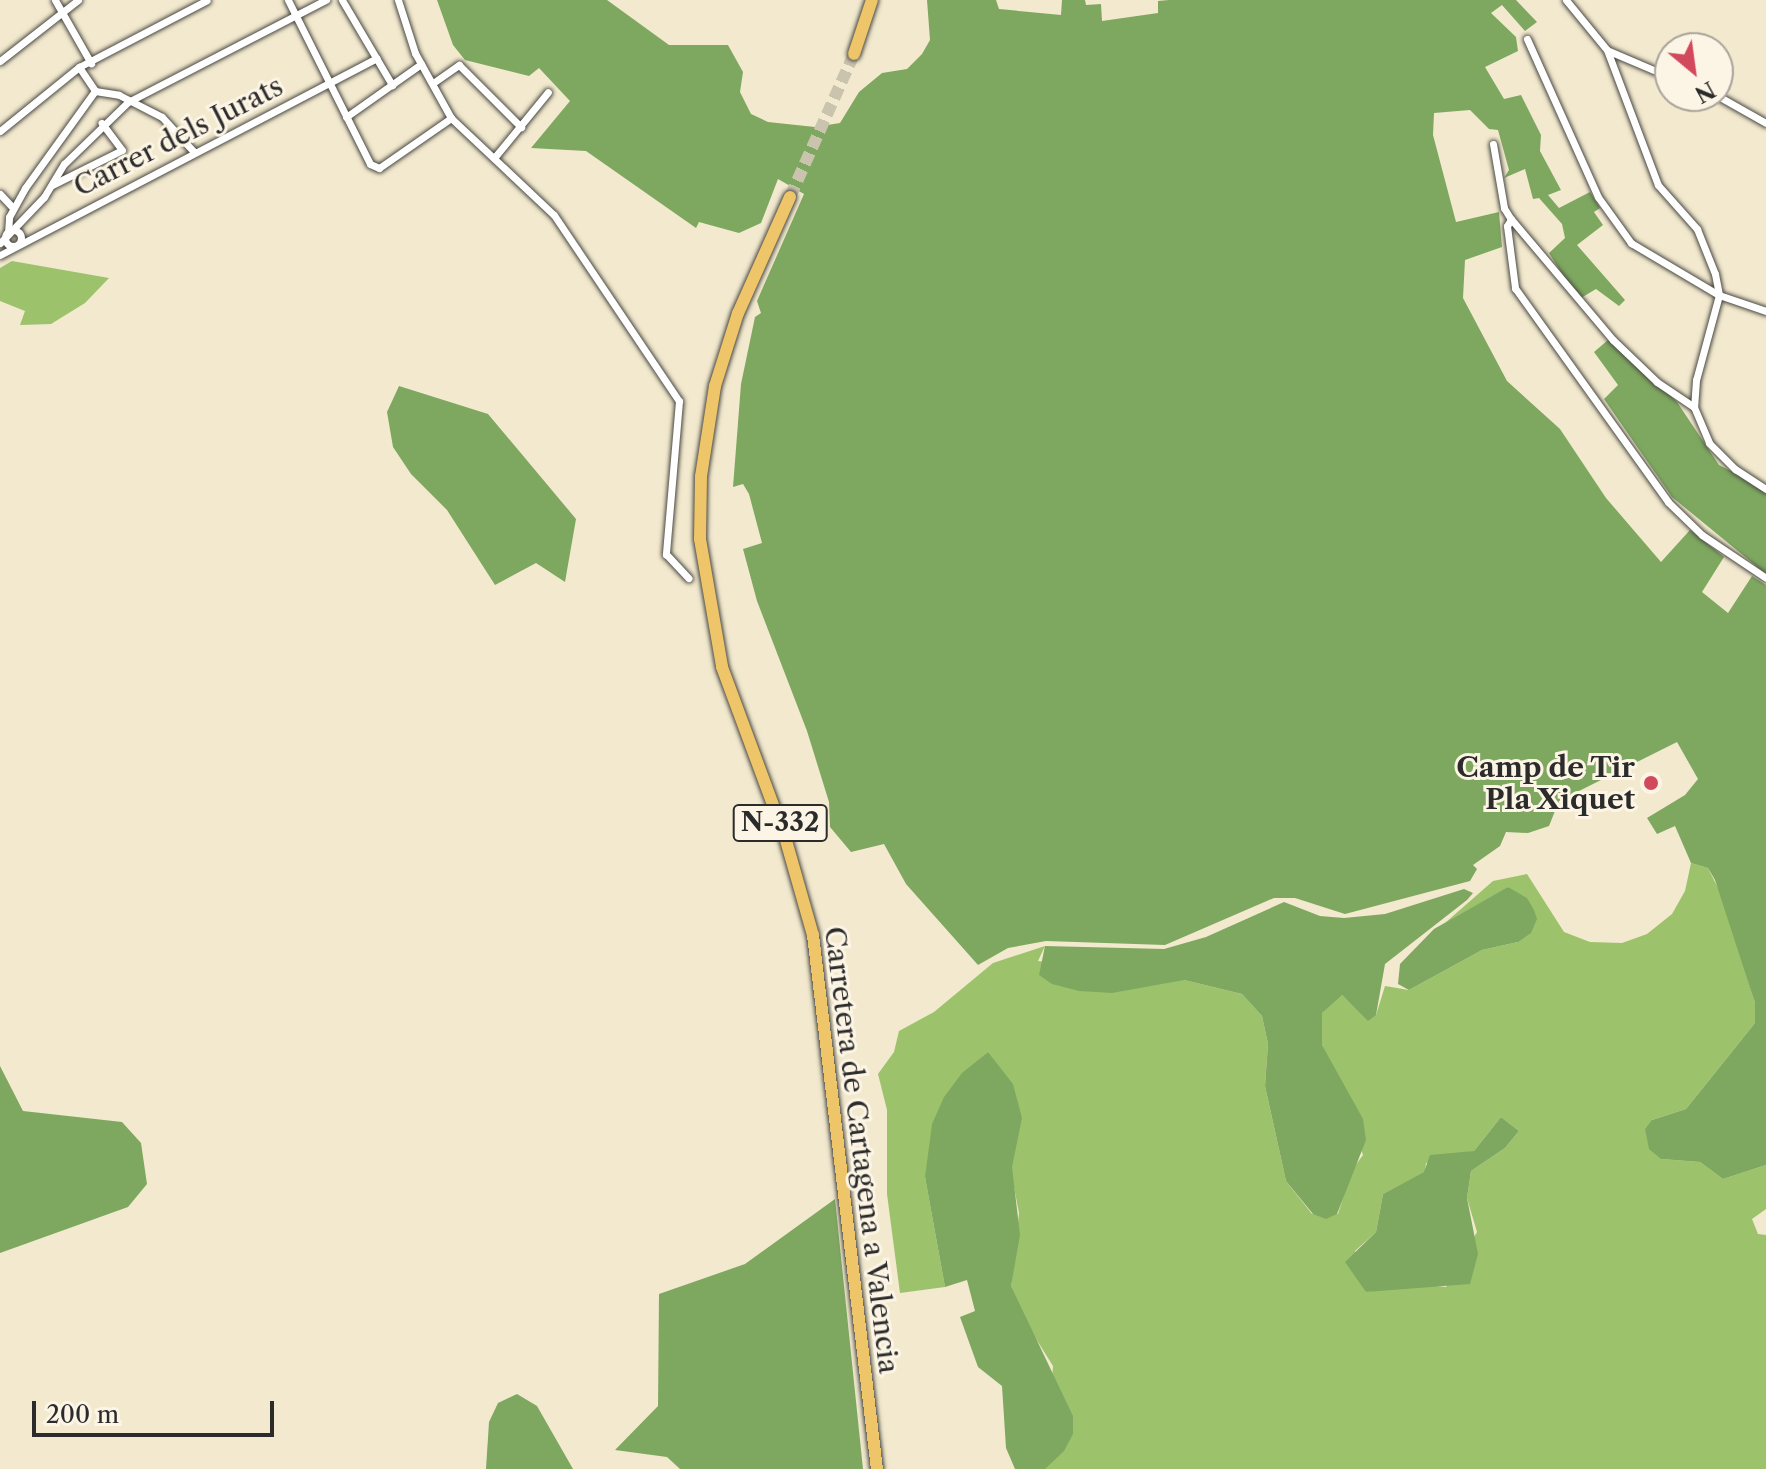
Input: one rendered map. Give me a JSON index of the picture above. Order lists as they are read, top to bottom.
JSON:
{
  "streets": {
    "highway": ["N-332", "Carretera de Cartagena a Valencia"],
    "street": ["Carrer dels Jurats"]
  },
  "places": ["Camp de Tir Pla Xiquet"],
  "scale_bar": "200 m",
  "north": "bottom right"
}
